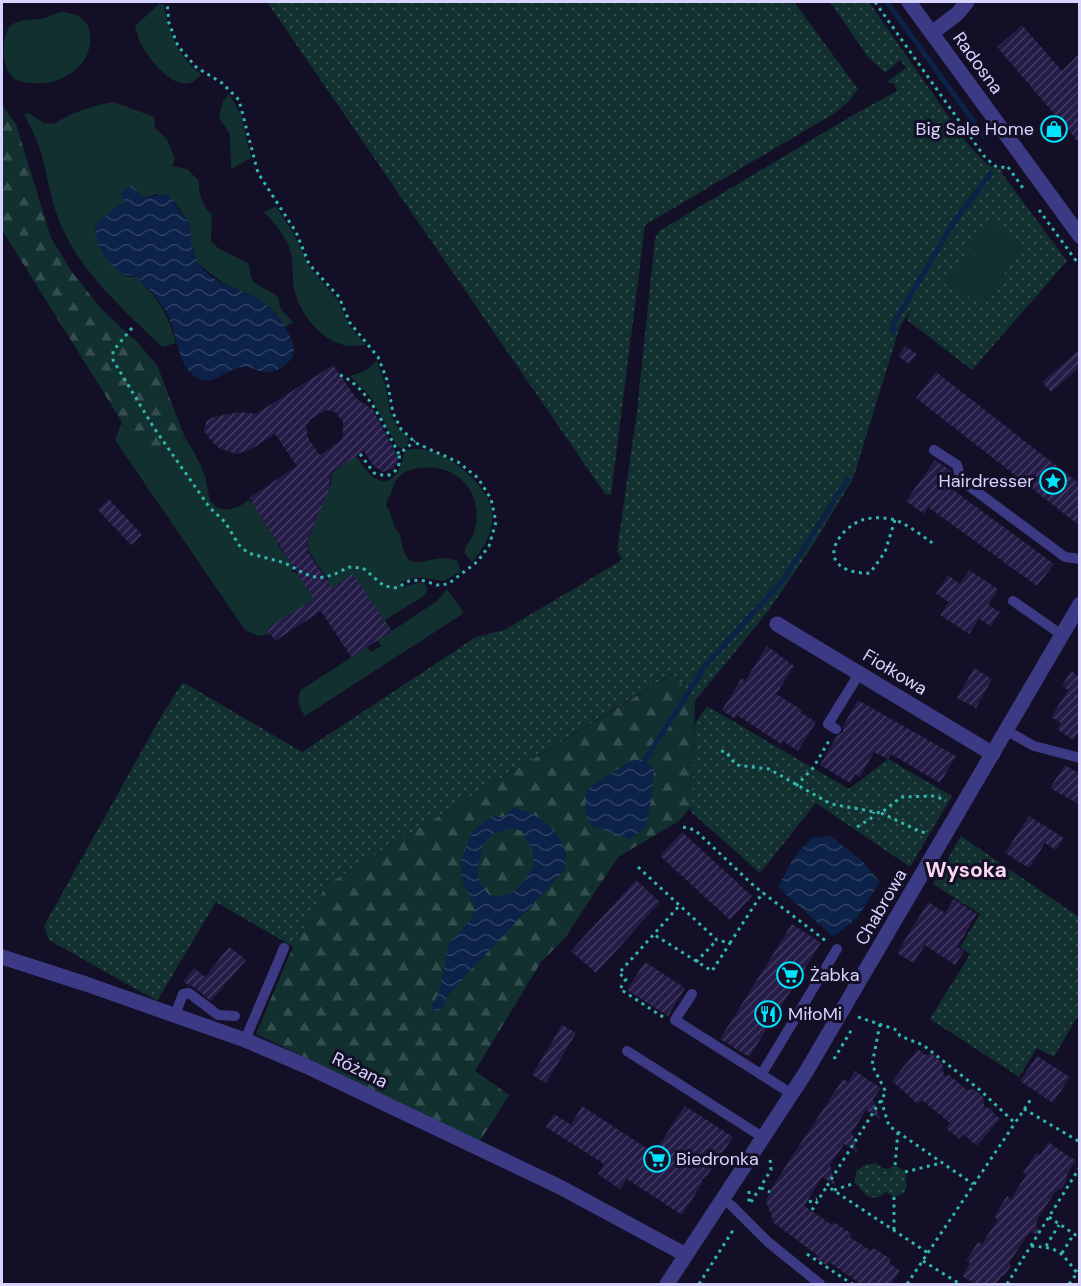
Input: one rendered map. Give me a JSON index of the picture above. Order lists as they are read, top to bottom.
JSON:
{
  "streets": {
    "street": [
      "Radosna",
      "Fiołkowa",
      "Chabrowa",
      "Różana"
    ]
  },
  "crossings": [
    ["Fiołkowa", "Chabrowa"],
    ["Chabrowa", "Różana"]
  ],
  "districts": ["Wysoka"],
  "places": {
    "shop": ["Big Sale Home"],
    "place": ["Hairdresser"],
    "supermarket": ["Żabka", "Biedronka"],
    "restaurant": ["MiłoMi"]
  }
}
